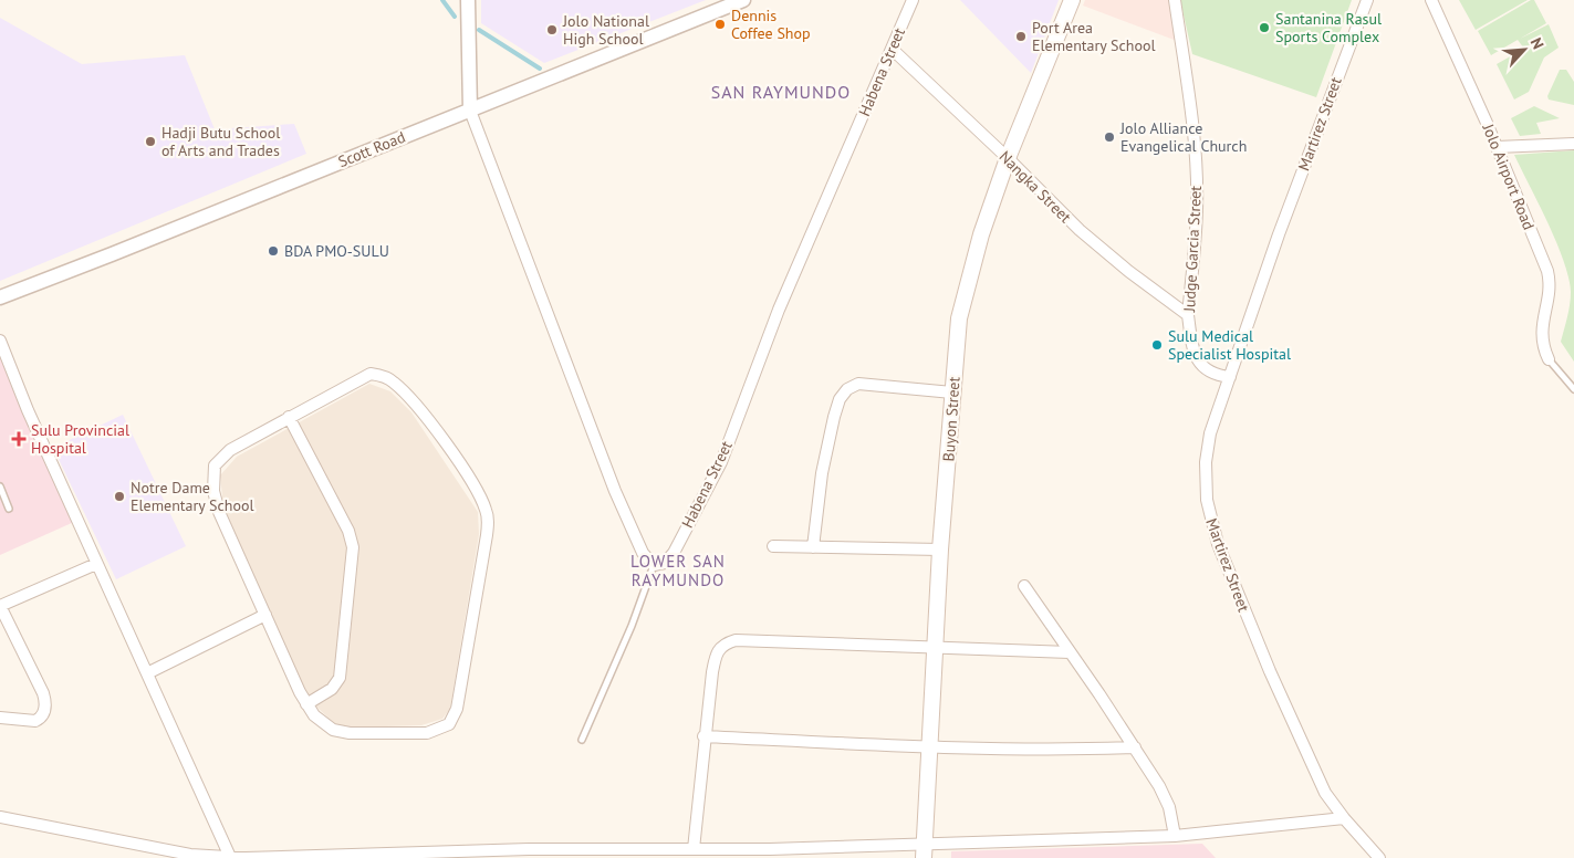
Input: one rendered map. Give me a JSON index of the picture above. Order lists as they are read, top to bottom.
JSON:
{
  "streets": {
    "main road": ["Buyon Street"],
    "street": [
      "Habena Street",
      "Martirez Street",
      "Scott Road",
      "Jolo Airport Road",
      "Nangka Street",
      "Judge Garcia Street"
    ]
  },
  "crossings": [
    ["Habena Street", "Nangka Street"],
    ["Martirez Street", "Judge Garcia Street"],
    ["Nangka Street", "Judge Garcia Street"],
    ["Nangka Street", "Buyon Street"]
  ],
  "districts": ["SAN RAYMUNDO", "LOWER SAN RAYMUNDO"],
  "places": {
    "other": [
      "Dennis Coffee Shop",
      "Santanina Rasul Sports Complex",
      "Jolo National High School",
      "Port Area Elementary School",
      "Jolo Alliance Evangelical Church",
      "Hadji Butu School of Arts and Trades",
      "BDA PMO-SULU",
      "Sulu Medical Specialist Hospital",
      "Notre Dame Elementary School"
    ],
    "health": ["Sulu Provincial Hospital"]
  },
  "north": "top right"
}
